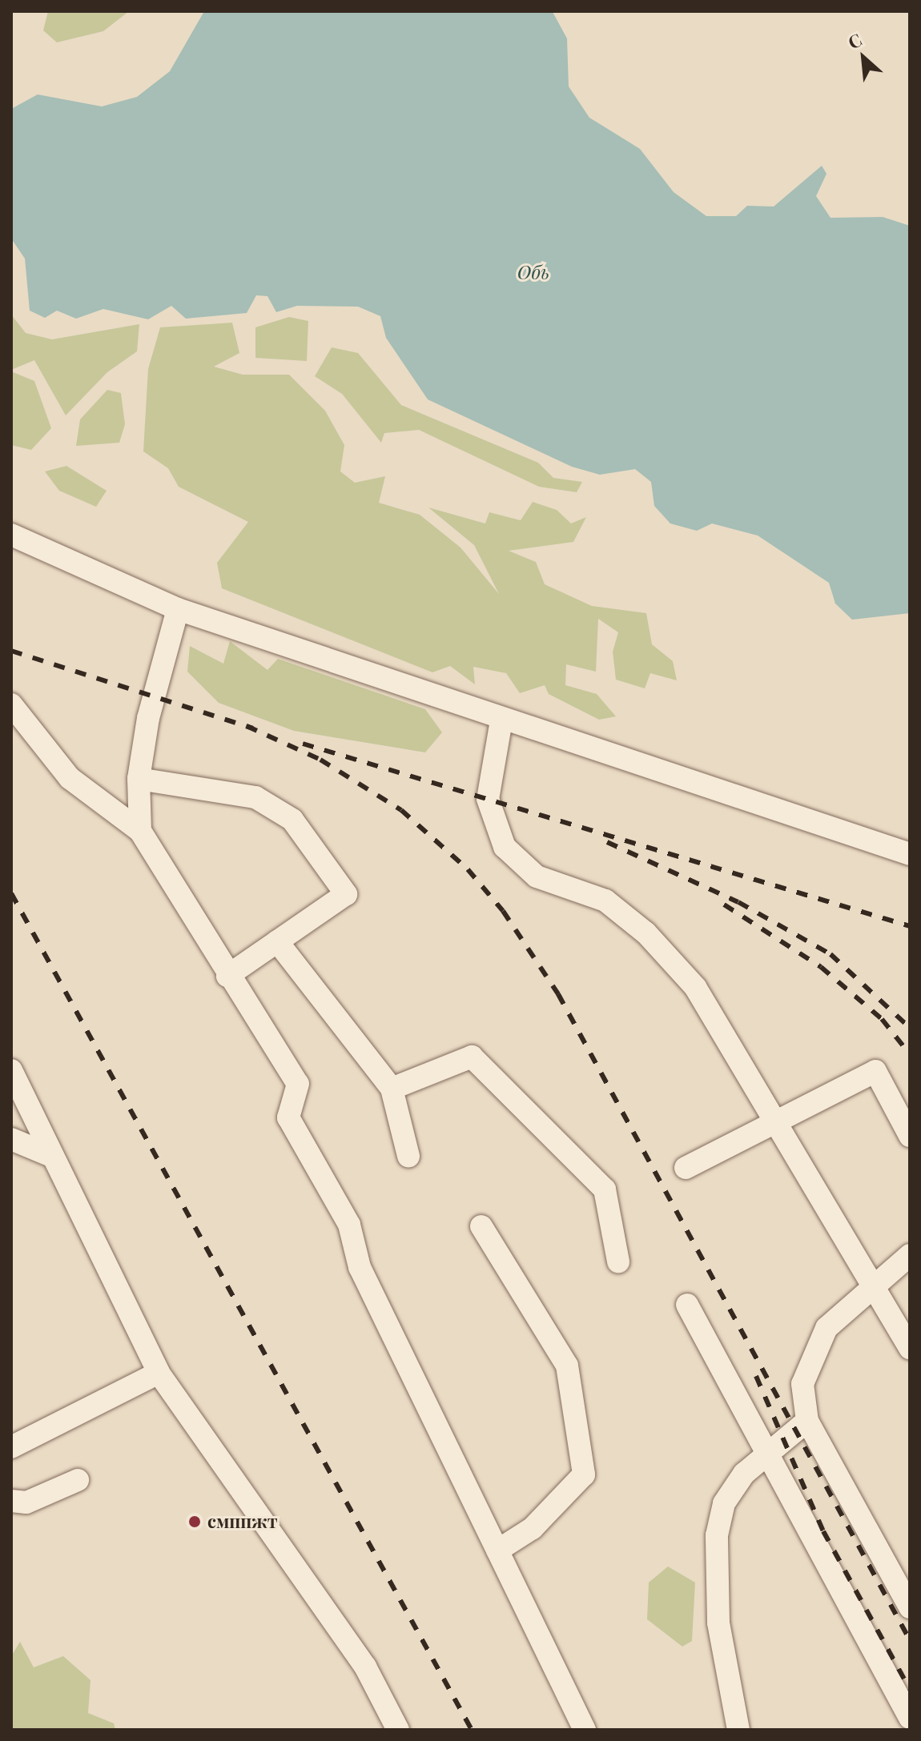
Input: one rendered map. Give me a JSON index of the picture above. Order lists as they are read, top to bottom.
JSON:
{
  "water": ["Обь"],
  "places": ["смппжт"],
  "north": "top left"
}
